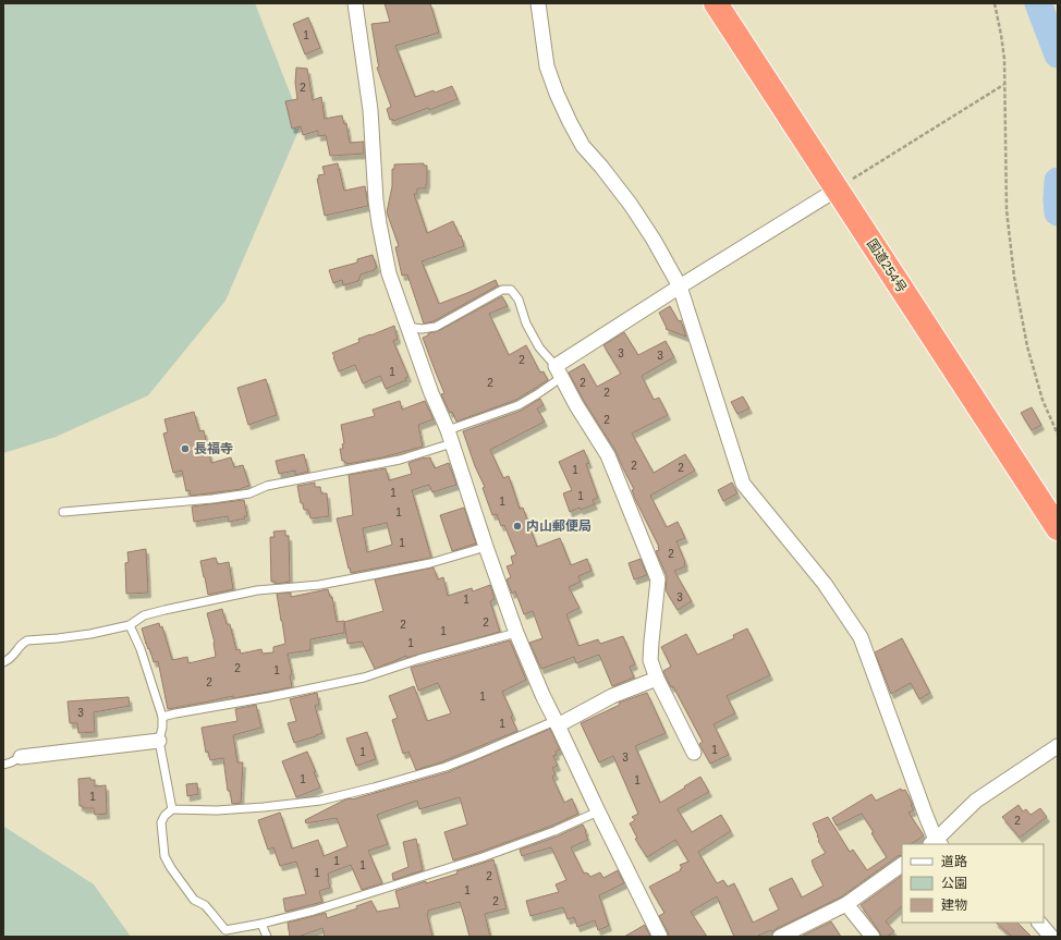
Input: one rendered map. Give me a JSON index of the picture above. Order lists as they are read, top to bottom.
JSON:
{
  "streets": {
    "highway": ["国道254号"]
  },
  "places": ["長福寺", "内山郵便局"],
  "house_numbers": [
    "1",
    "2",
    "3",
    "3",
    "2",
    "1",
    "2",
    "2",
    "2",
    "2",
    "2",
    "2",
    "1",
    "1",
    "1",
    "1",
    "1",
    "1",
    "2",
    "3",
    "1",
    "2",
    "2",
    "1",
    "1",
    "2",
    "1",
    "2",
    "1",
    "3",
    "1",
    "1",
    "1",
    "3",
    "1",
    "1",
    "1",
    "2",
    "1",
    "1",
    "1",
    "2",
    "1",
    "2"
  ],
  "legend": ["道路", "公園", "建物"]
}
